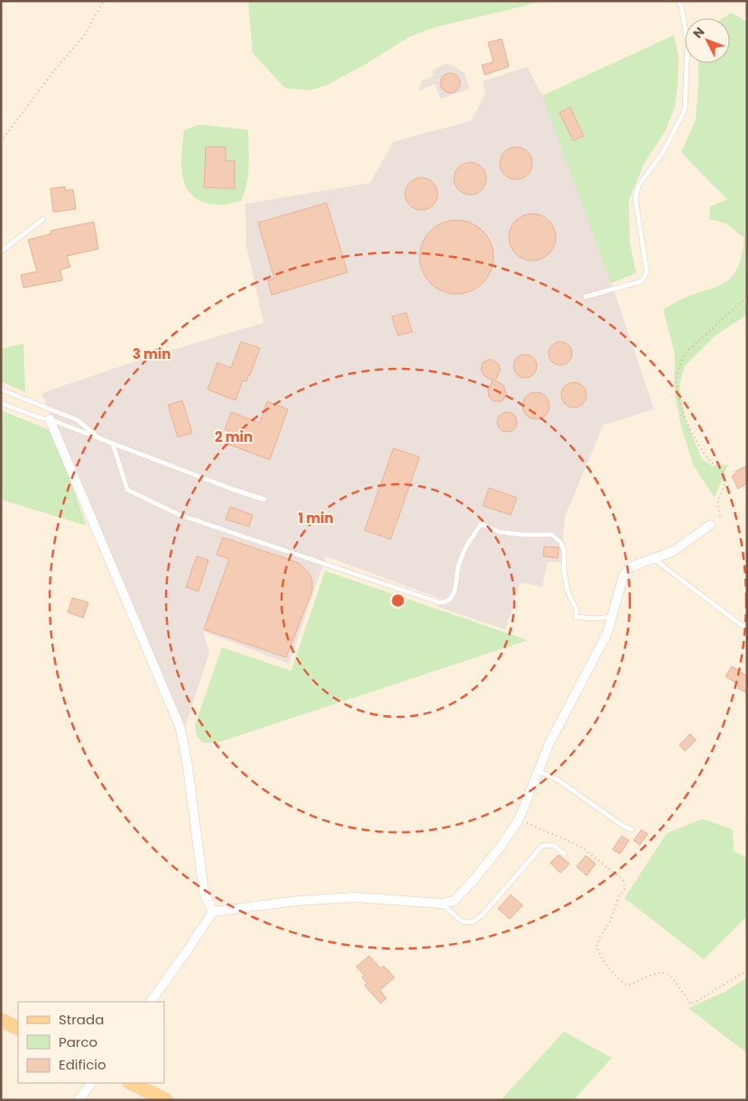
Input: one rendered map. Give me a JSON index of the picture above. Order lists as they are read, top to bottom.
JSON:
{
  "legend": ["Strada", "Parco", "Edificio"],
  "north": "top left",
  "rings": ["3 min", "2 min", "1 min"]
}
